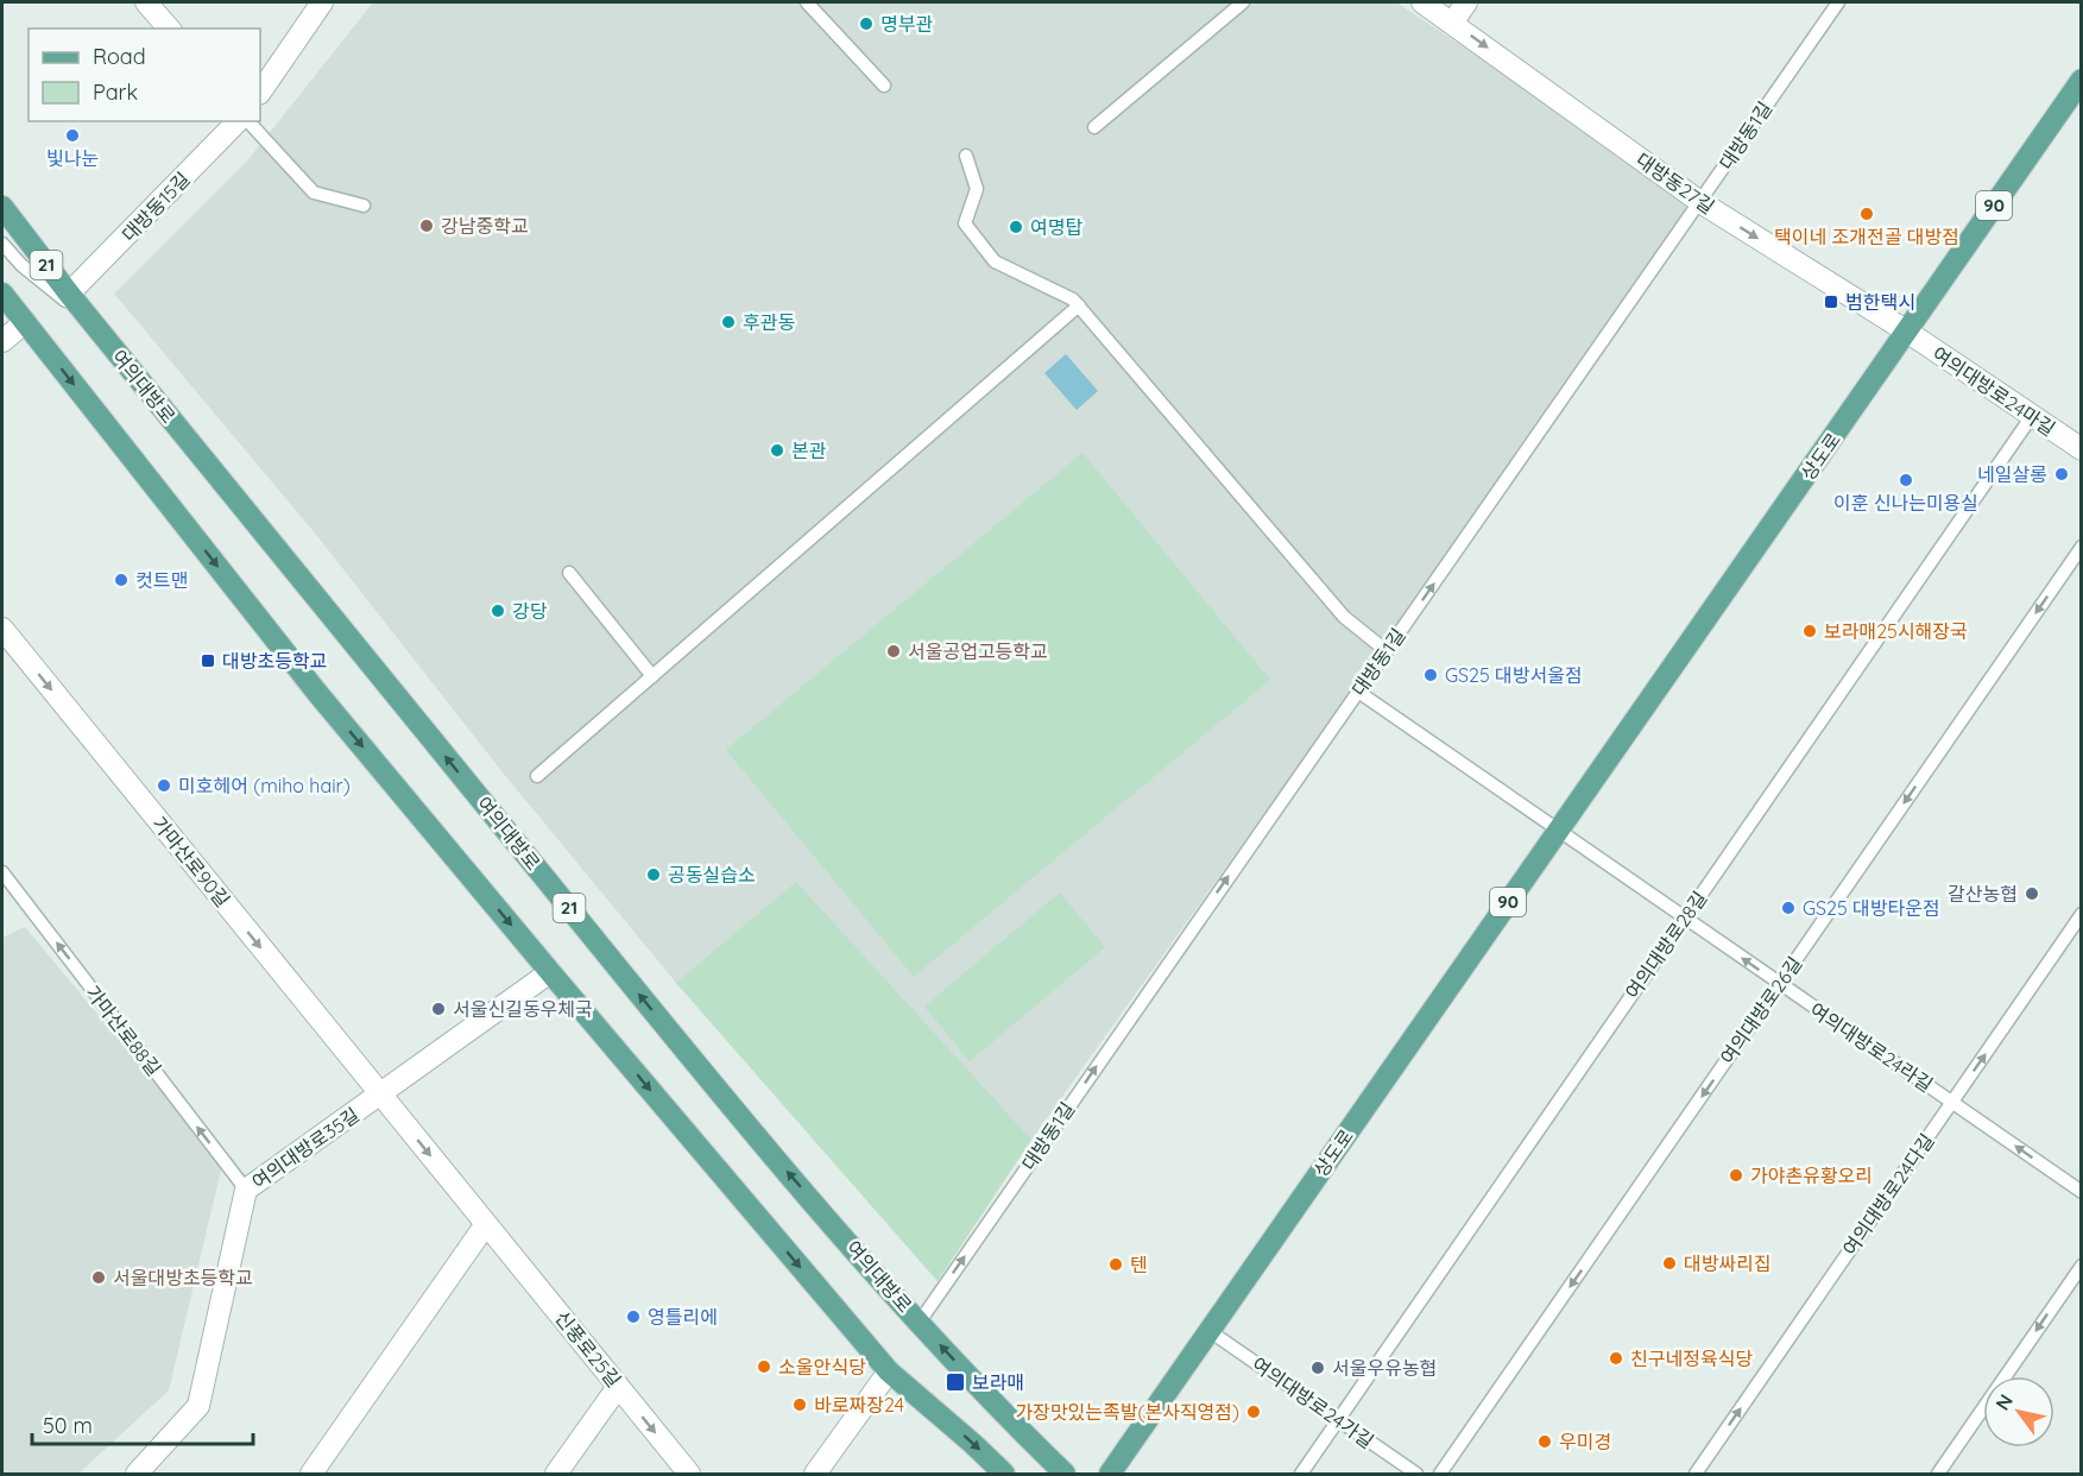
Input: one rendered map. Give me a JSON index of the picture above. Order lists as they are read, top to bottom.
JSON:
{
  "streets": {
    "main road": [
      "90",
      "21",
      "여의대방로",
      "상도로"
    ],
    "street": [
      "대방동27길",
      "대방동15길",
      "여의대방로24마길",
      "가마산로90길",
      "여의대방로35길",
      "신풍로25길"
    ],
    "lane": [
      "대방동1길",
      "여의대방로28길",
      "여의대방로26길",
      "가마산로88길",
      "여의대방로24라길",
      "여의대방로24다길",
      "여의대방로24가길"
    ]
  },
  "crossings": [
    ["대방동1길", "대방동27길"],
    ["대방동1길", "여의대방로"],
    ["대방동27길", "여의대방로24마길"],
    ["대방동27길", "상도로"],
    ["대방동15길", "여의대방로"],
    ["여의대방로24마길", "상도로"],
    ["여의대방로24마길", "여의대방로28길"],
    ["상도로", "여의대방로24라길"],
    ["상도로", "여의대방로24가길"],
    ["가마산로90길", "여의대방로35길"],
    ["가마산로90길", "신풍로25길"],
    ["여의대방로28길", "여의대방로24라길"],
    ["여의대방로28길", "여의대방로24가길"],
    ["여의대방로26길", "여의대방로24라길"],
    ["가마산로88길", "여의대방로35길"],
    ["여의대방로24라길", "여의대방로24다길"],
    ["여의대방로35길", "신풍로25길"]
  ],
  "one_way": [
    "대방동1길",
    "대방동27길",
    "가마산로90길",
    "여의대방로26길",
    "가마산로88길",
    "여의대방로24라길",
    "여의대방로24다길",
    "신풍로25길"
  ],
  "places": {
    "other": [
      "명부관",
      "빛나눈",
      "택이네 조개전골 대방점",
      "강남중학교",
      "여명탑",
      "후관동",
      "본관",
      "네일살롱",
      "이훈 신나는미용실",
      "컷트맨",
      "강당",
      "보라매25시해장국",
      "서울공업고등학교",
      "GS25 대방서울점",
      "미호헤어 (miho hair)",
      "공동실습소",
      "갈산농협",
      "GS25 대방타운점",
      "서울신길동우체국",
      "가야촌유황오리",
      "대방싸리집",
      "텐",
      "서울대방초등학교",
      "영틀리에",
      "친구네정육식당",
      "소울안식당",
      "서울우유농협",
      "바로짜장24",
      "가장맛있는족발(본사직영점)",
      "우미경"
    ],
    "transit": ["범한택시", "대방초등학교", "보라매"]
  },
  "legend": ["Road", "Park"],
  "scale_bar": "50 m",
  "north": "top left"
}
